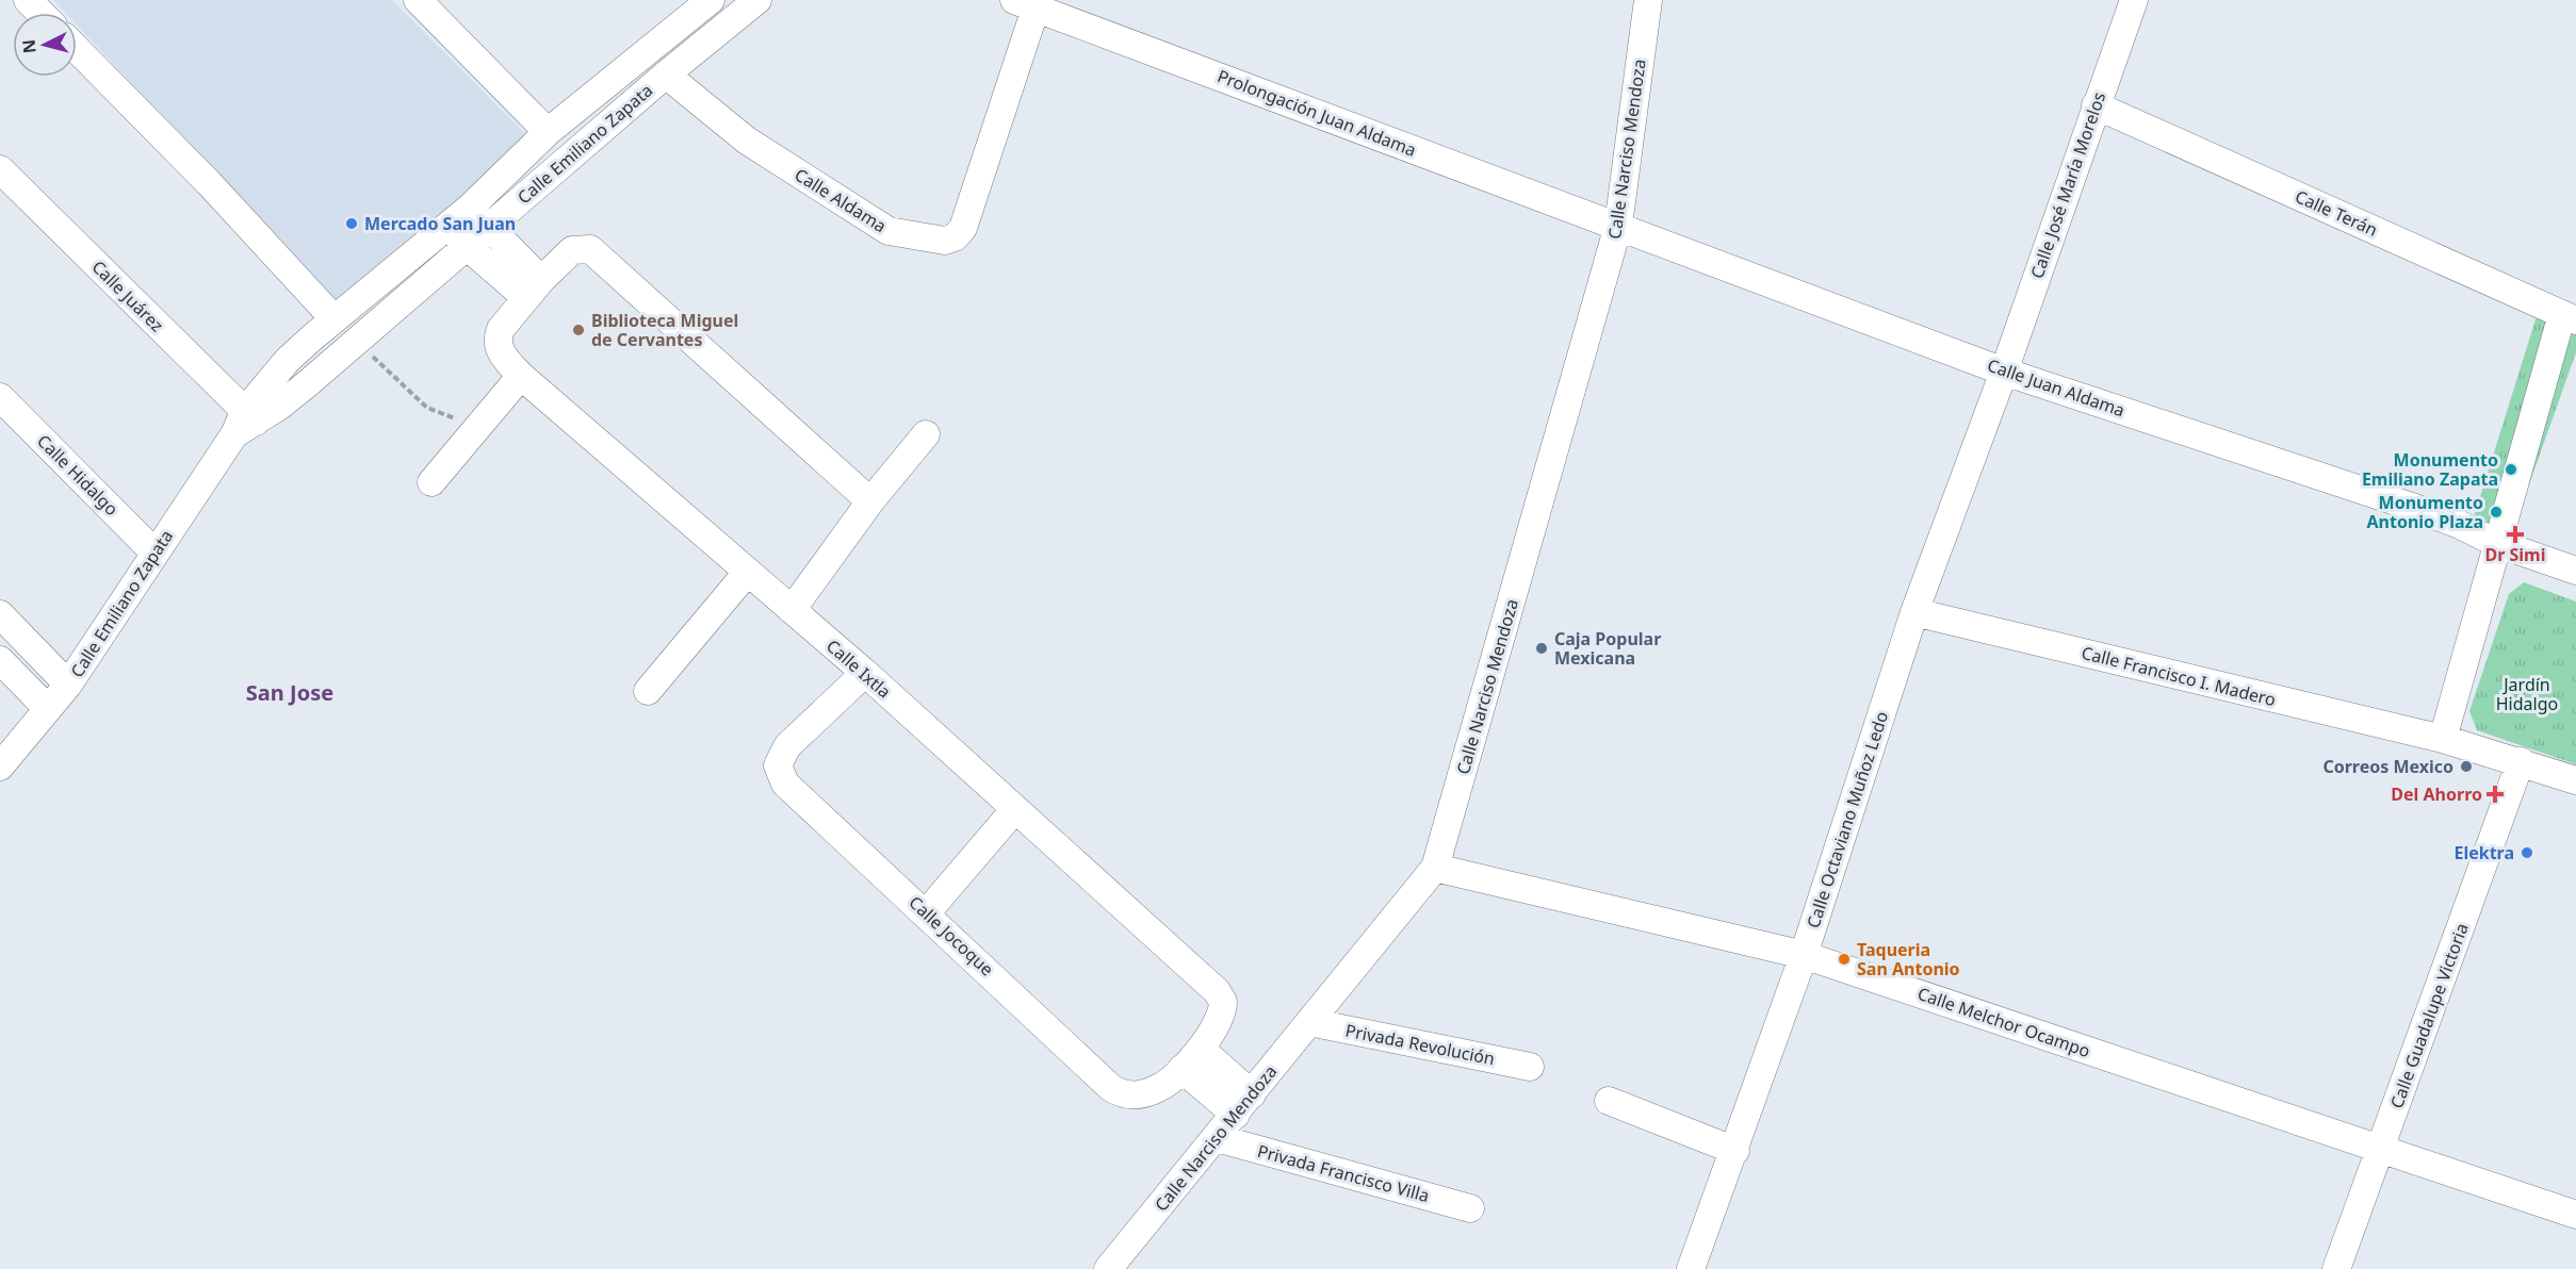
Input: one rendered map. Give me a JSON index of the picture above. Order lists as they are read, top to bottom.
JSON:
{
  "streets": {
    "street": [
      "Prolongación Juan Aldama",
      "Calle Emiliano Zapata",
      "Calle Narciso Mendoza",
      "Calle José María Morelos",
      "Calle Aldama",
      "Calle Terán",
      "Calle Juárez",
      "Calle Juan Aldama",
      "Calle Hidalgo",
      "Calle Ixtla",
      "Calle Francisco I. Madero",
      "Calle Octaviano Muñoz Ledo",
      "Calle Jocoque",
      "Calle Guadalupe Victoria",
      "Calle Melchor Ocampo",
      "Privada Revolución",
      "Privada Francisco Villa"
    ]
  },
  "crossings": [
    ["Prolongación Juan Aldama", "Calle Narciso Mendoza"],
    ["Prolongación Juan Aldama", "Calle Aldama"],
    ["Prolongación Juan Aldama", "Calle Juan Aldama"],
    ["Calle Emiliano Zapata", "Calle Aldama"],
    ["Calle Emiliano Zapata", "Calle Juárez"],
    ["Calle Emiliano Zapata", "Calle Hidalgo"],
    ["Calle Narciso Mendoza", "Calle Juan Aldama"],
    ["Calle Narciso Mendoza", "Calle Melchor Ocampo"],
    ["Calle Narciso Mendoza", "Privada Revolución"],
    ["Calle Narciso Mendoza", "Privada Francisco Villa"],
    ["Calle José María Morelos", "Calle Terán"],
    ["Calle José María Morelos", "Calle Juan Aldama"],
    ["Calle José María Morelos", "Calle Octaviano Muñoz Ledo"],
    ["Calle Juan Aldama", "Calle Octaviano Muñoz Ledo"],
    ["Calle Ixtla", "Calle Jocoque"],
    ["Calle Francisco I. Madero", "Calle Octaviano Muñoz Ledo"],
    ["Calle Francisco I. Madero", "Calle Guadalupe Victoria"],
    ["Calle Octaviano Muñoz Ledo", "Calle Melchor Ocampo"],
    ["Calle Guadalupe Victoria", "Calle Melchor Ocampo"]
  ],
  "districts": ["San Jose"],
  "parks": ["Jardín Hidalgo"],
  "places": {
    "other": [
      "Mercado San Juan",
      "Biblioteca Miguel de Cervantes",
      "Monumento Emiliano Zapata",
      "Monumento Antonio Plaza",
      "Caja Popular Mexicana",
      "Correos Mexico",
      "Elektra",
      "Taqueria San Antonio"
    ],
    "health": ["Dr Simi", "Del Ahorro"]
  },
  "north": "left"
}
